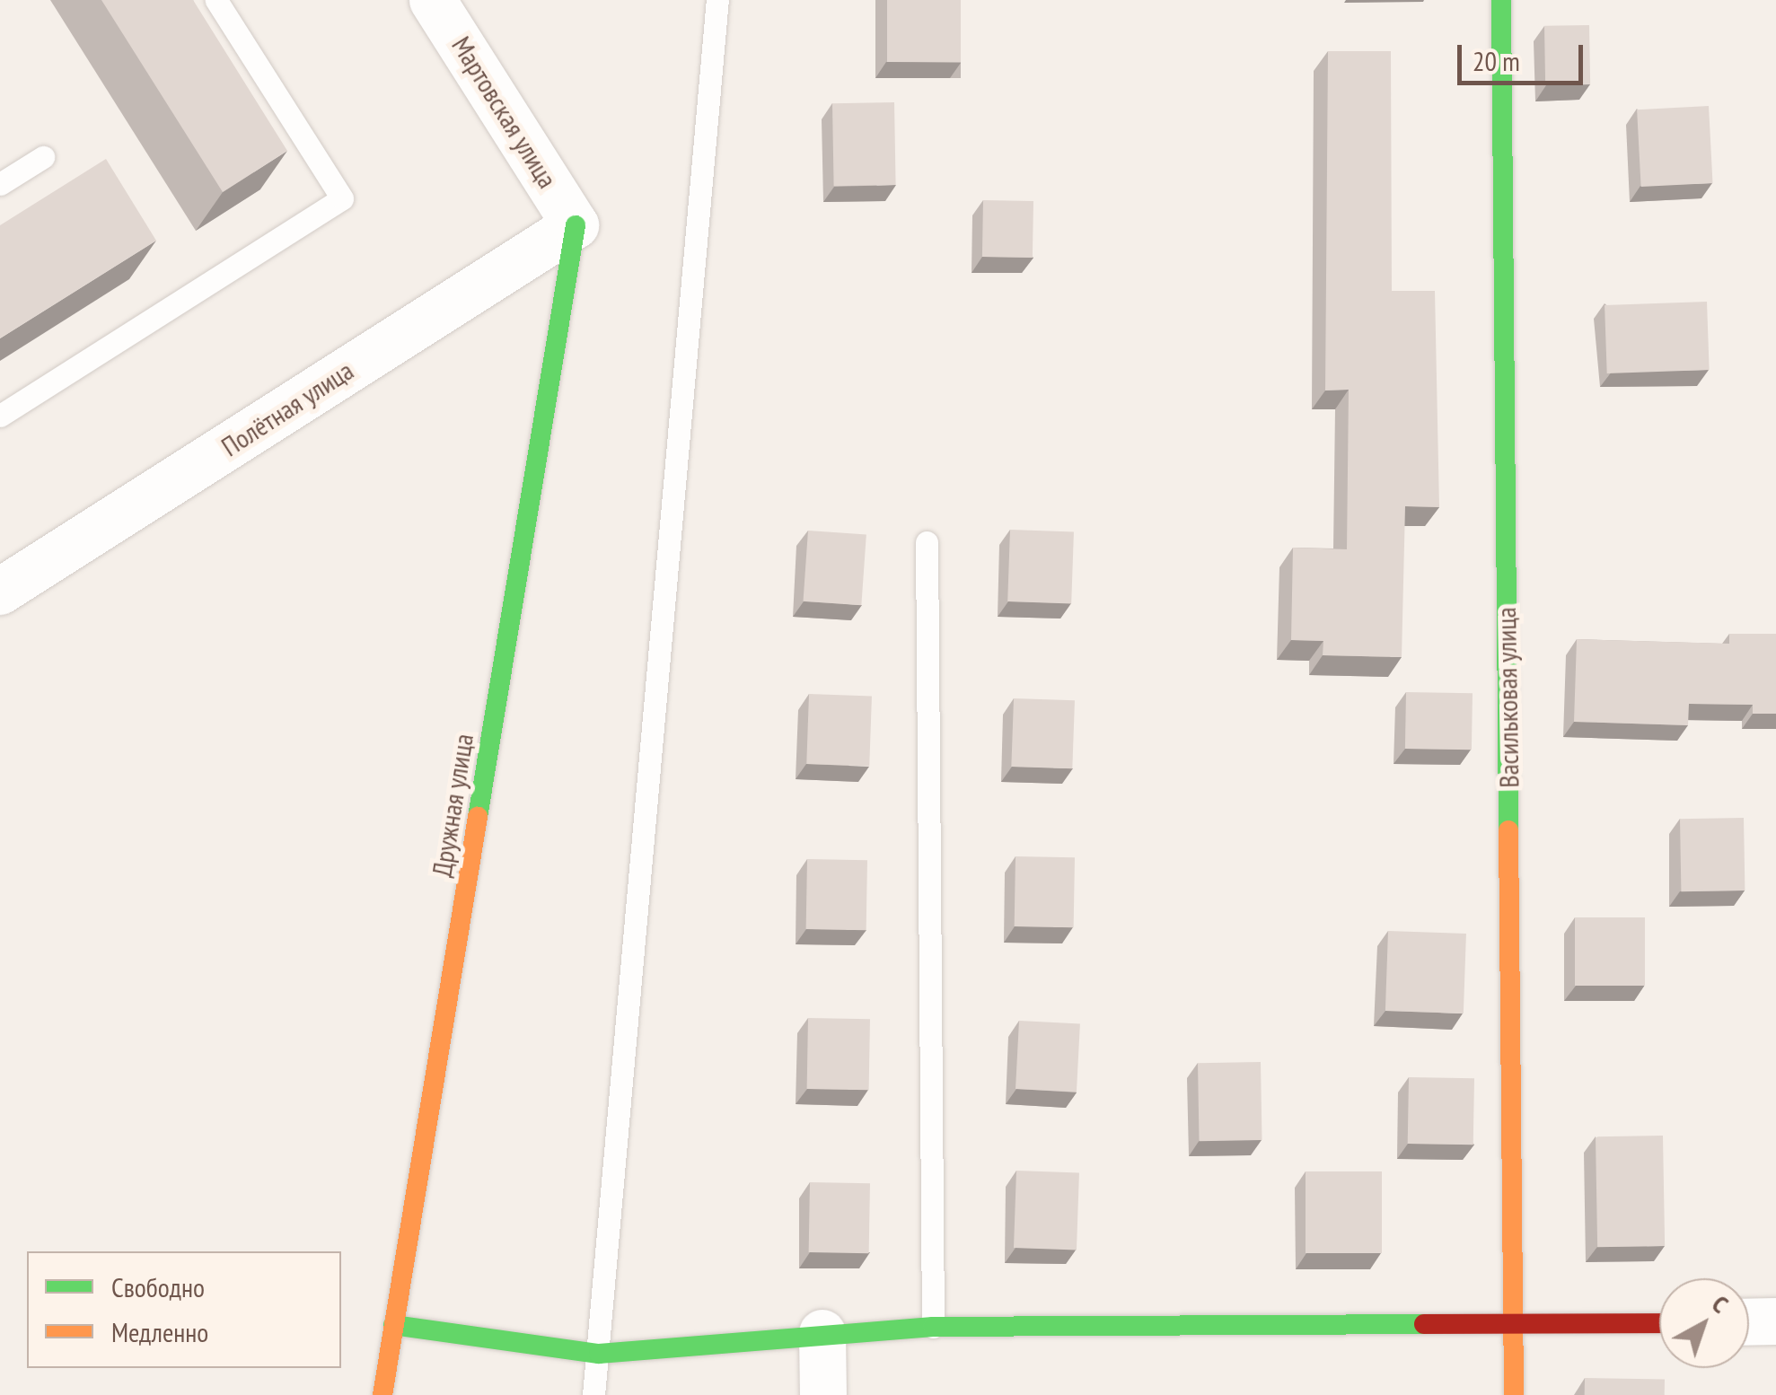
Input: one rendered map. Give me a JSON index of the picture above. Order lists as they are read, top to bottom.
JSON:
{
  "streets": {
    "street": [
      "Мартовская улица",
      "Полётная улица",
      "Васильковая улица",
      "Дружная улица"
    ]
  },
  "crossings": [
    ["Мартовская улица", "Полётная улица"],
    ["Мартовская улица", "Дружная улица"],
    ["Полётная улица", "Дружная улица"]
  ],
  "legend": ["Свободно", "Медленно"],
  "scale_bar": "20 m",
  "north": "top right"
}
